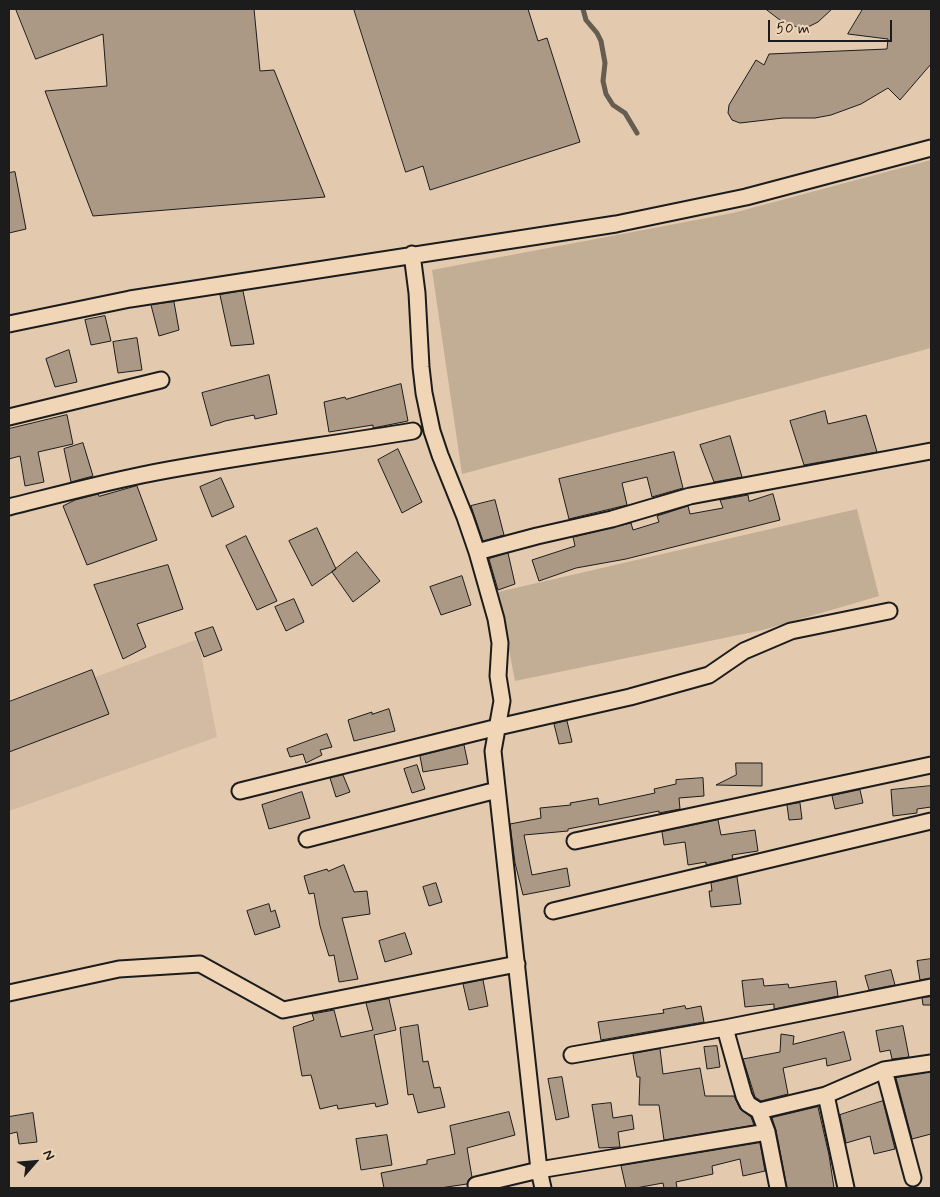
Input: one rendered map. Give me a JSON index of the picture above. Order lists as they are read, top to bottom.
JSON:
{
  "scale_bar": "50 m",
  "north": "top right"
}
